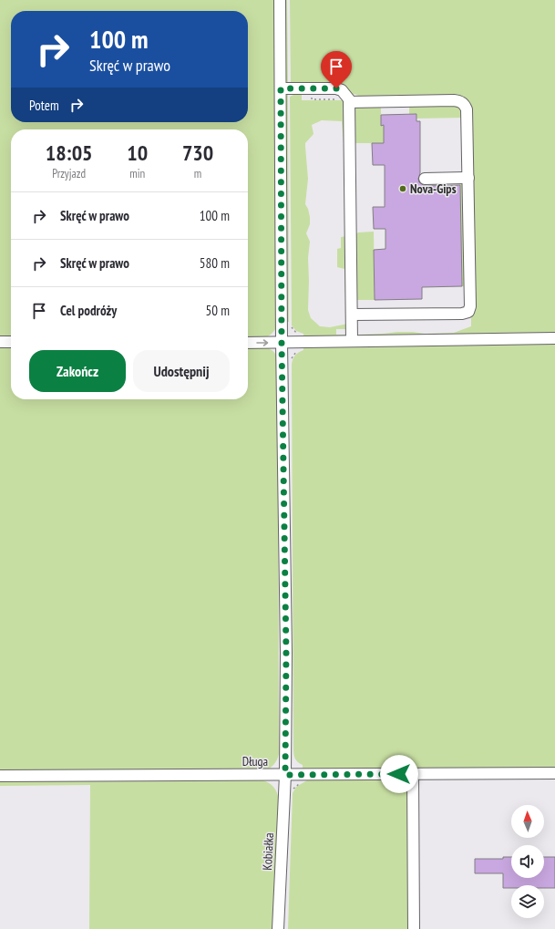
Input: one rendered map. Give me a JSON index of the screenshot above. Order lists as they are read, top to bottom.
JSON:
{
  "streets": {
    "street": ["Długa", "Kobiałka"]
  },
  "crossings": [
    ["Długa", "Kobiałka"]
  ],
  "places": ["Nova-Gips"],
  "north": "top",
  "page": {
    "turn": ["100 m", "Skręć w prawo"],
    "then": "Potem",
    "eta": [
      "18:05",
      "Przyjazd",
      "10",
      "min",
      "730",
      "m"
    ],
    "list": [
      {
        "name": "Skręć w prawo",
        "value": "100 m"
      },
      {
        "name": "Skręć w prawo",
        "value": "580 m"
      },
      {
        "name": "Cel podróży",
        "value": "50 m"
      }
    ],
    "buttons": ["Zakończ", "Udostępnij"]
  }
}
